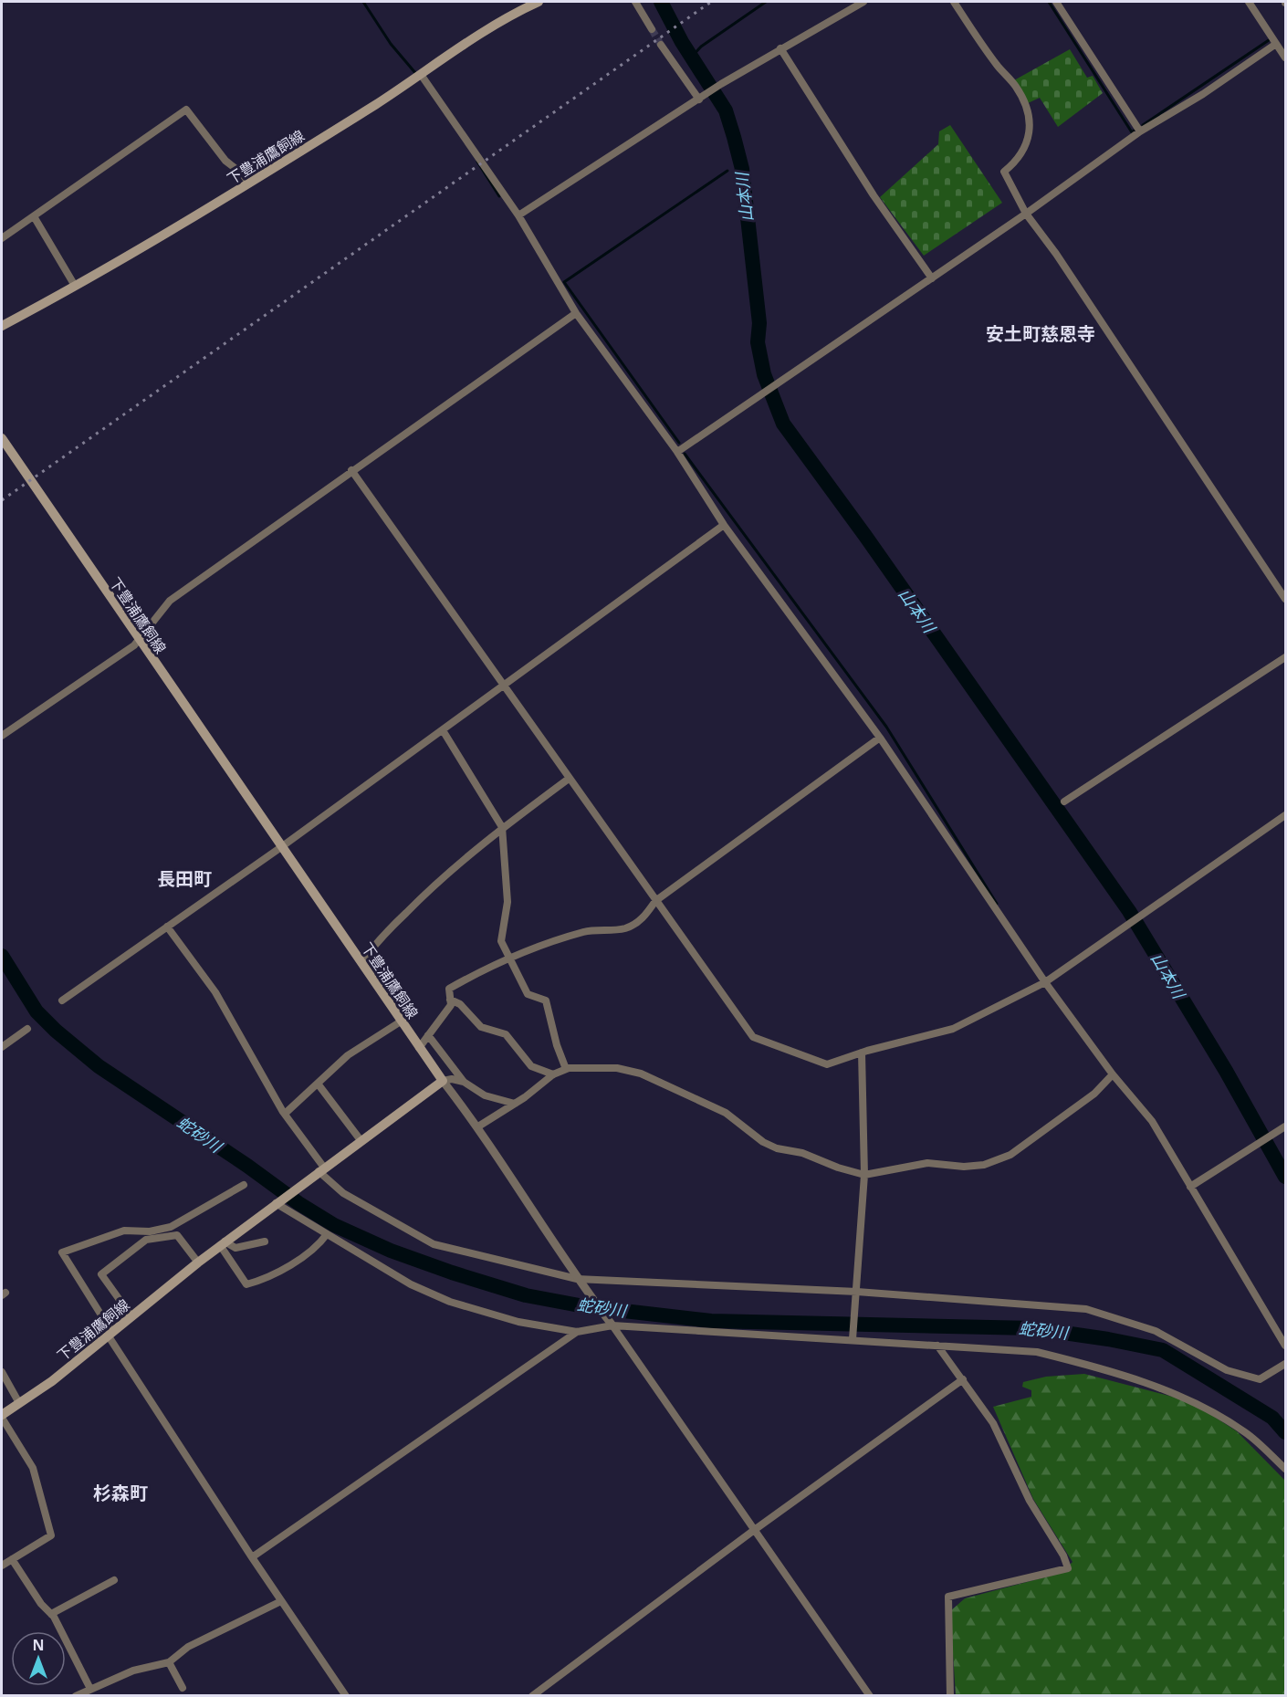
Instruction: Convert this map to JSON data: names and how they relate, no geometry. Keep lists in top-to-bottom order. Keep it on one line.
{"streets":{"main road":["下豊浦鷹飼線"]},"districts":["安土町慈恩寺","長田町","杉森町"],"water":["山本川","蛇砂川"],"north":"top"}
